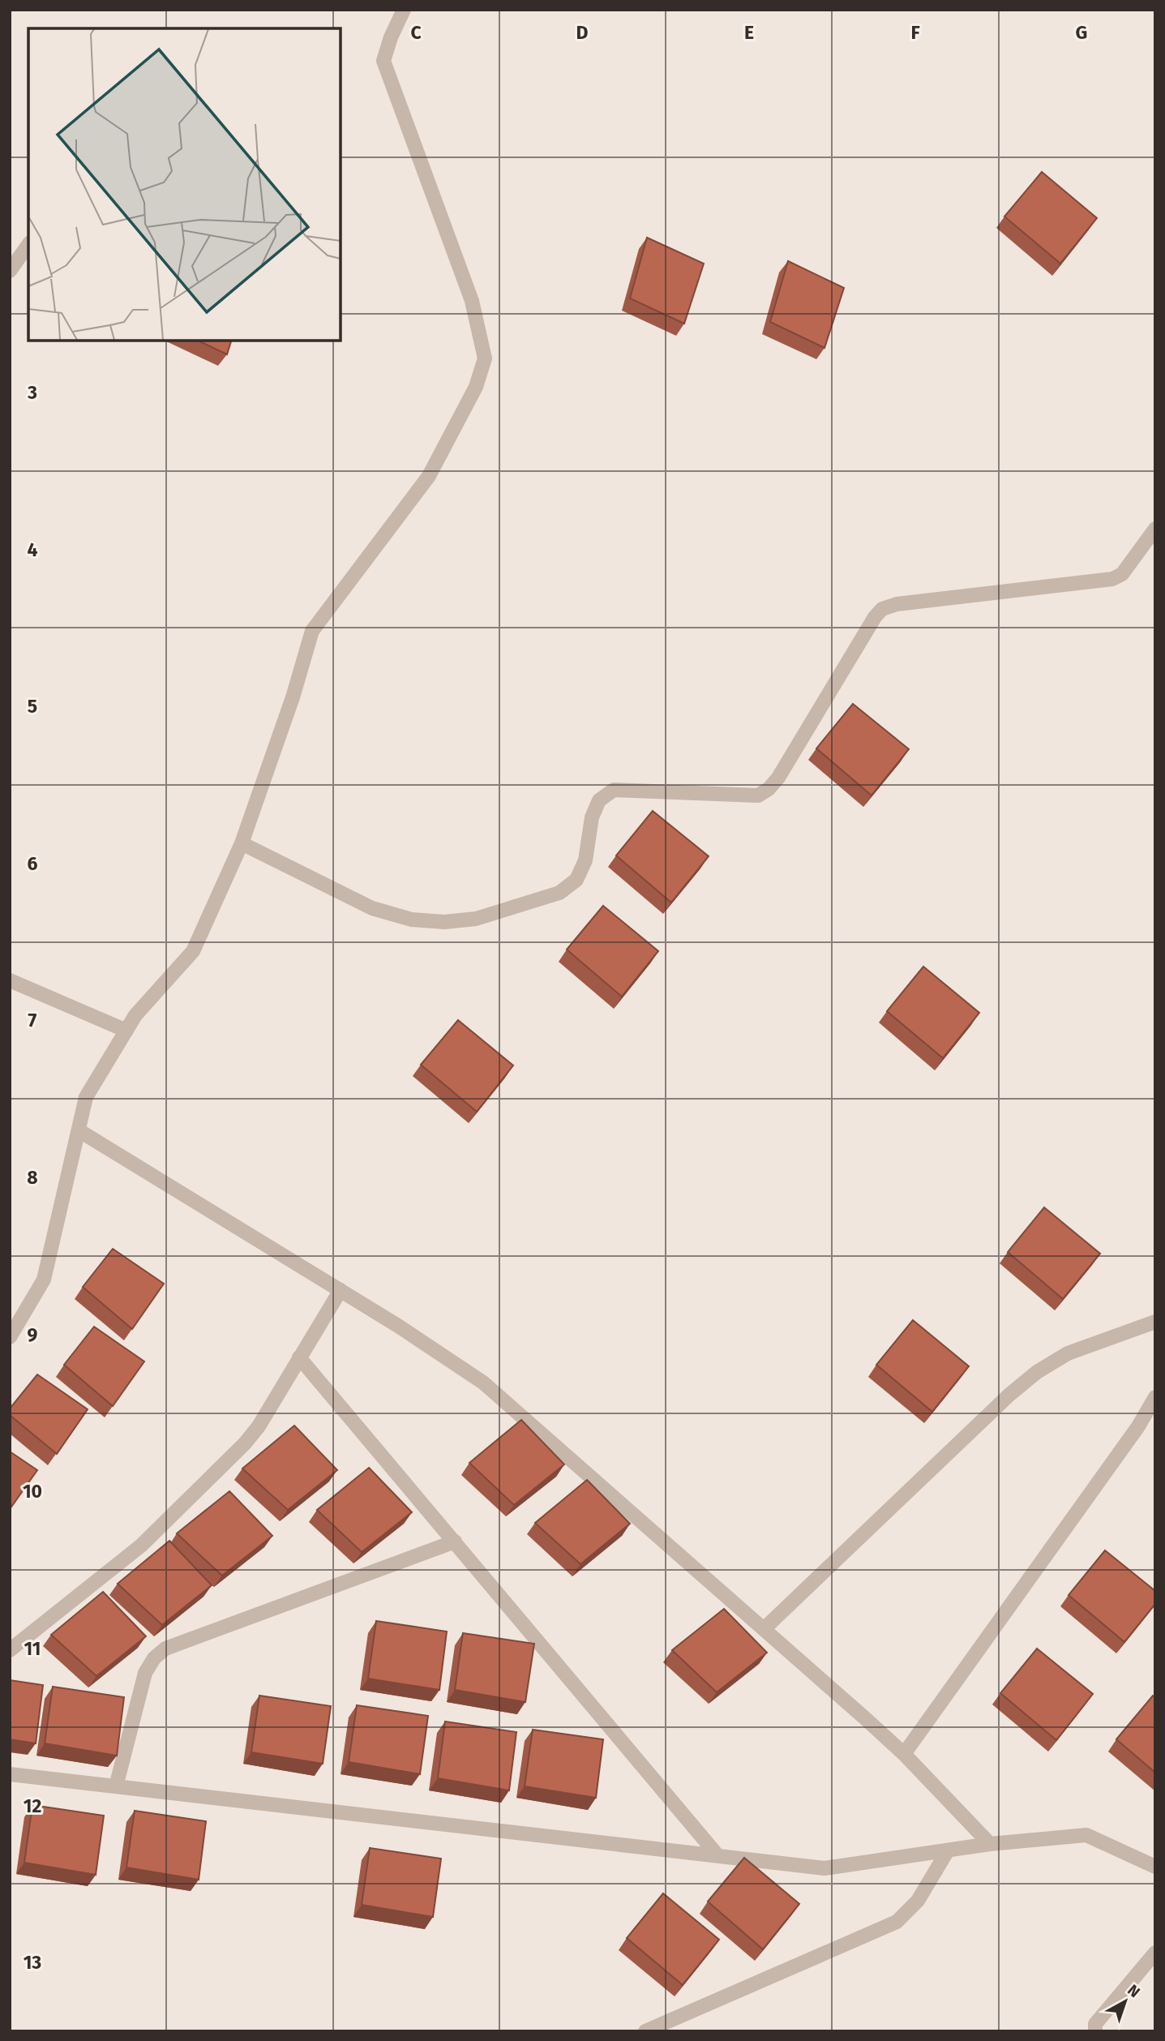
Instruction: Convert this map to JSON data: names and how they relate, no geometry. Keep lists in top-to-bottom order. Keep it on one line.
{"north":"top right","grid":{"columns":["C","D","E","F","G"],"rows":["3","4","5","6","7","8","9","10","11","12","13"]}}
